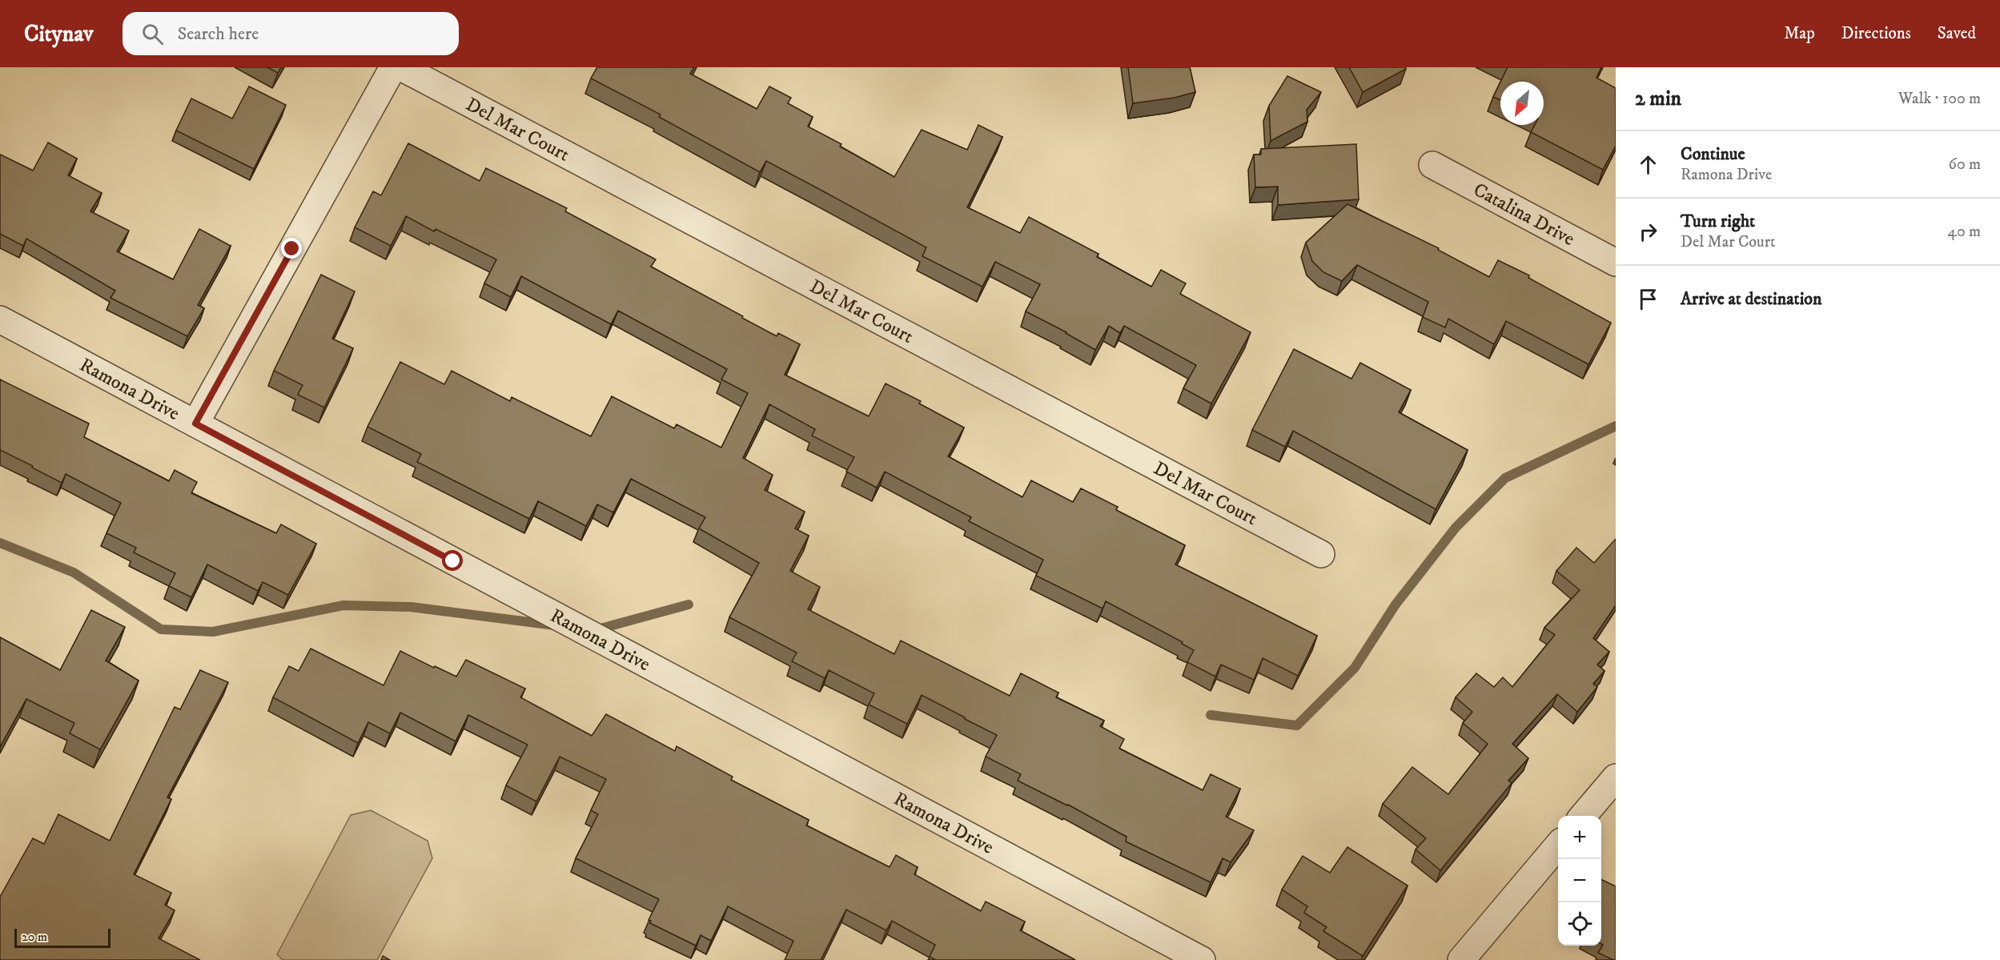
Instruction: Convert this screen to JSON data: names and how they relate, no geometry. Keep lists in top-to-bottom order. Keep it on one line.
{"streets":{"street":["Del Mar Court","Catalina Drive","Ramona Drive"]},"scale_bar":"20 m","north":"bottom left","page":{"header":"Citynav","search":"Search here","nav":["Map","Directions","Saved"],"heading":["2 min","Walk · 100 m"],"list":[["Continue","Ramona Drive","60 m"],["Turn right","Del Mar Court","40 m"],"Arrive at destination"],"map_buttons":["+","−"],"scale":"20 m"}}
